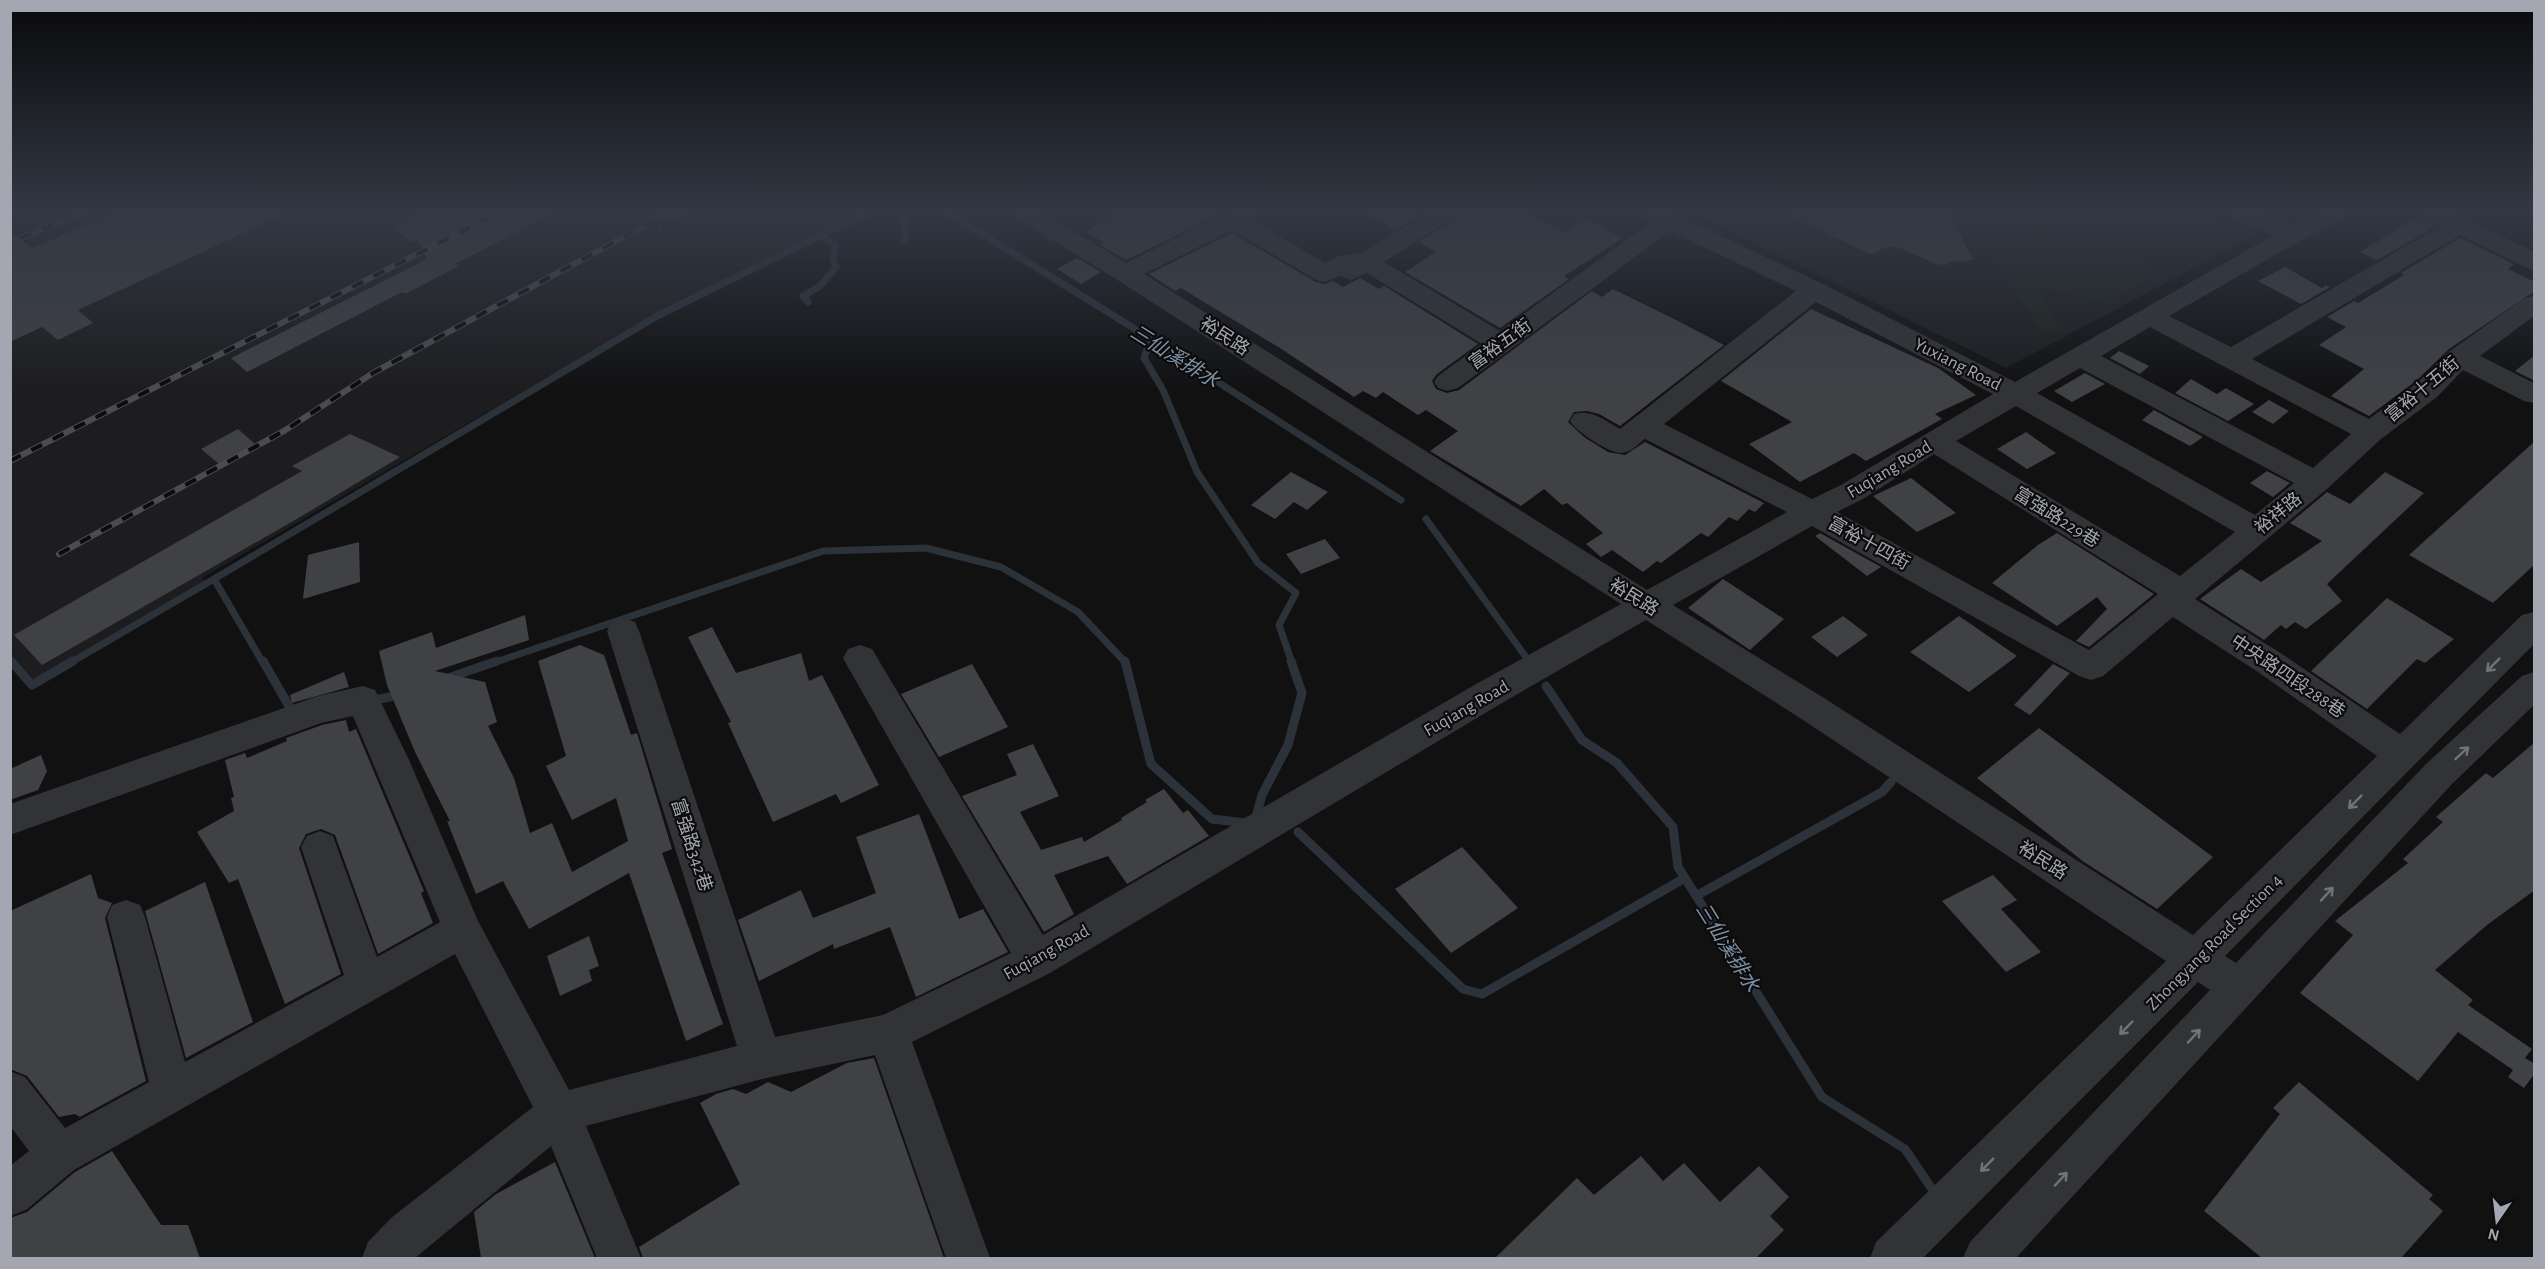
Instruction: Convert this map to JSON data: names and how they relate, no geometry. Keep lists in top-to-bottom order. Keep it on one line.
{"streets":{"street":["裕民路","富裕五街","Yuxiang Road","富裕十五街","Fuqiang Road","裕祥路","富強路229巷","富裕十四街","中央路四段288巷","富強路342巷","Zhongyang Road Section 4"]},"crossings":[["裕民路","Fuqiang Road"],["裕民路","Zhongyang Road Section 4"],["Yuxiang Road","Fuqiang Road"],["Yuxiang Road","裕祥路"],["富裕十五街","裕祥路"],["Fuqiang Road","裕祥路"],["Fuqiang Road","富強路229巷"],["Fuqiang Road","富裕十四街"],["Fuqiang Road","富強路342巷"],["裕祥路","富強路229巷"],["裕祥路","富裕十四街"],["裕祥路","中央路四段288巷"],["富強路229巷","中央路四段288巷"],["中央路四段288巷","Zhongyang Road Section 4"]],"water":["三仙溪排水"],"north":"bottom"}
